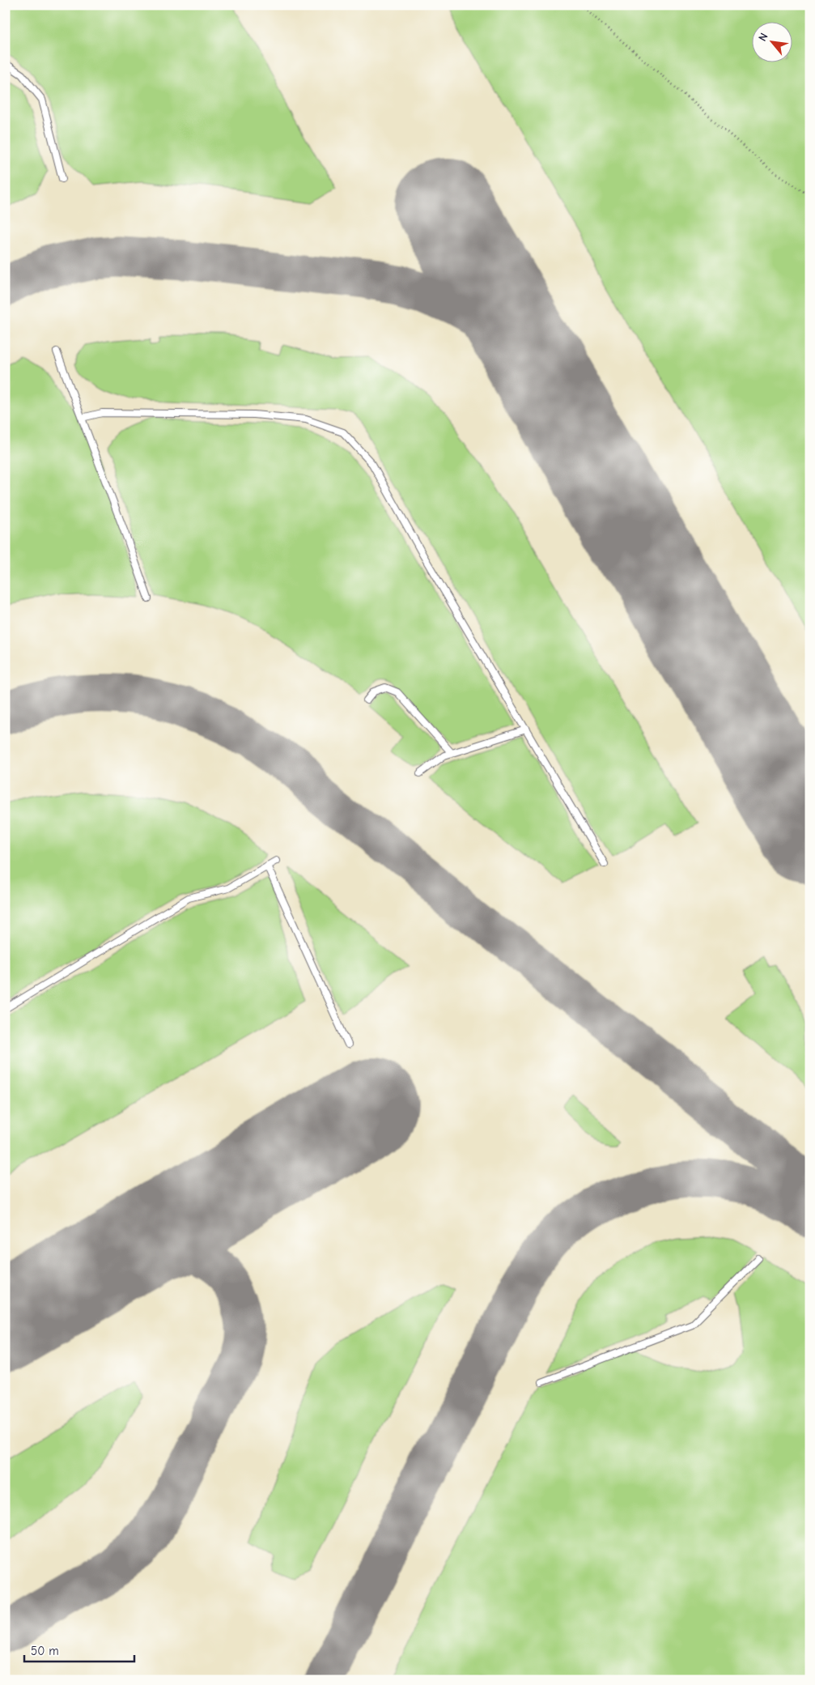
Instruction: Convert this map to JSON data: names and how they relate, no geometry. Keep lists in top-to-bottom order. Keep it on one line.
{"scale_bar":"50 m","north":"top left"}
